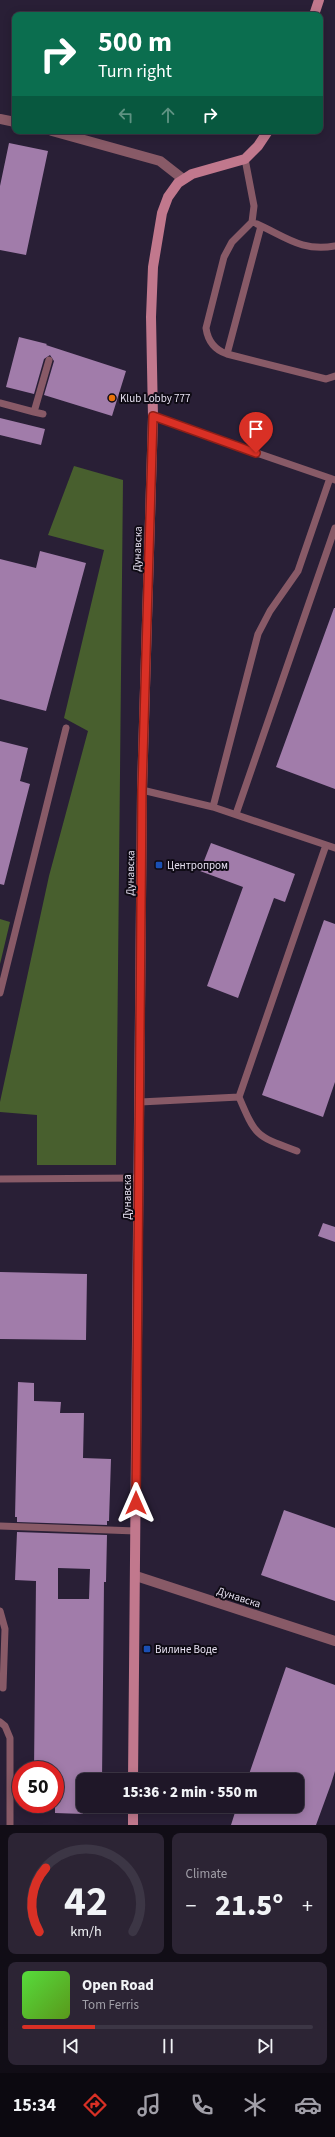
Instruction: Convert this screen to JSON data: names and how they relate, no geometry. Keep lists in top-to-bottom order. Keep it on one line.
{"streets":{"main road":["Дунавска"]},"places":{"other":["Klub Lobby 777"],"transit":["Центропром","Вилине Воде"]},"page":{"turn":["500 m","Turn right"],"limit":"50","trip":"15:36 · 2 min · 550 m","tile":"Climate","heat":["−","21.5°","+"],"song":["Open Road","Tom Ferris"],"tabs":"15:34","gauge":["42","km/h"]}}
